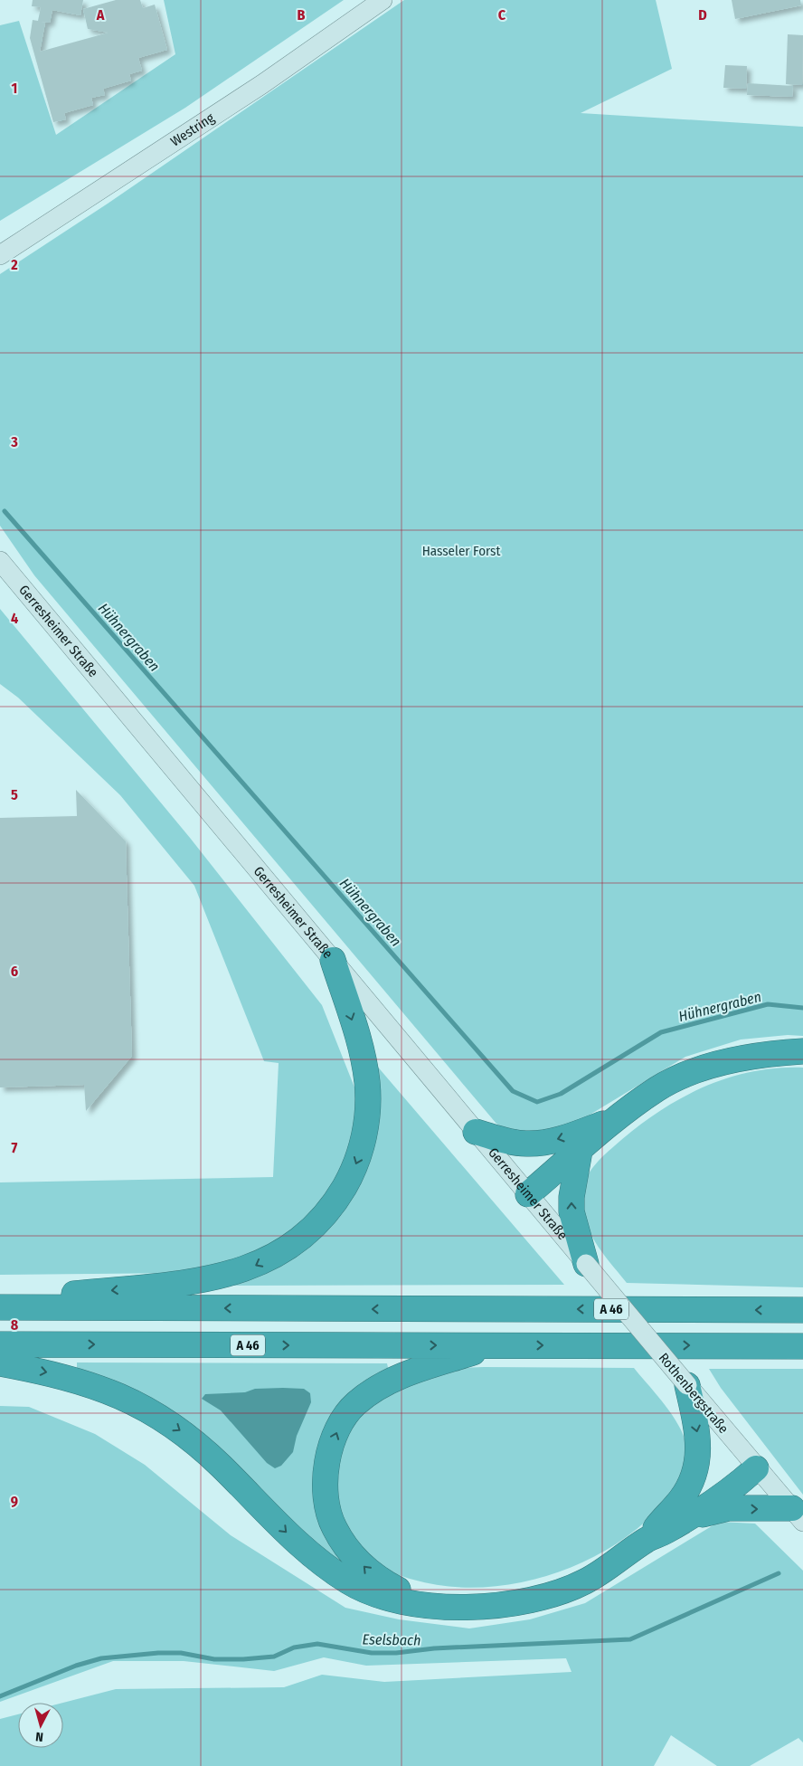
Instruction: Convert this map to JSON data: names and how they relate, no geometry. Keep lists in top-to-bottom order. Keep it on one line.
{"streets":{"highway":["A 46"],"main road":["Westring","Gerresheimer Straße","Rothenbergstraße"]},"crossings":[["Gerresheimer Straße","Rothenbergstraße"]],"water":["Hühnergraben","Eselsbach"],"parks":["Hasseler Forst"],"north":"bottom","grid":{"columns":["A","B","C","D"],"rows":["1","2","3","4","5","6","7","8","9"]}}
